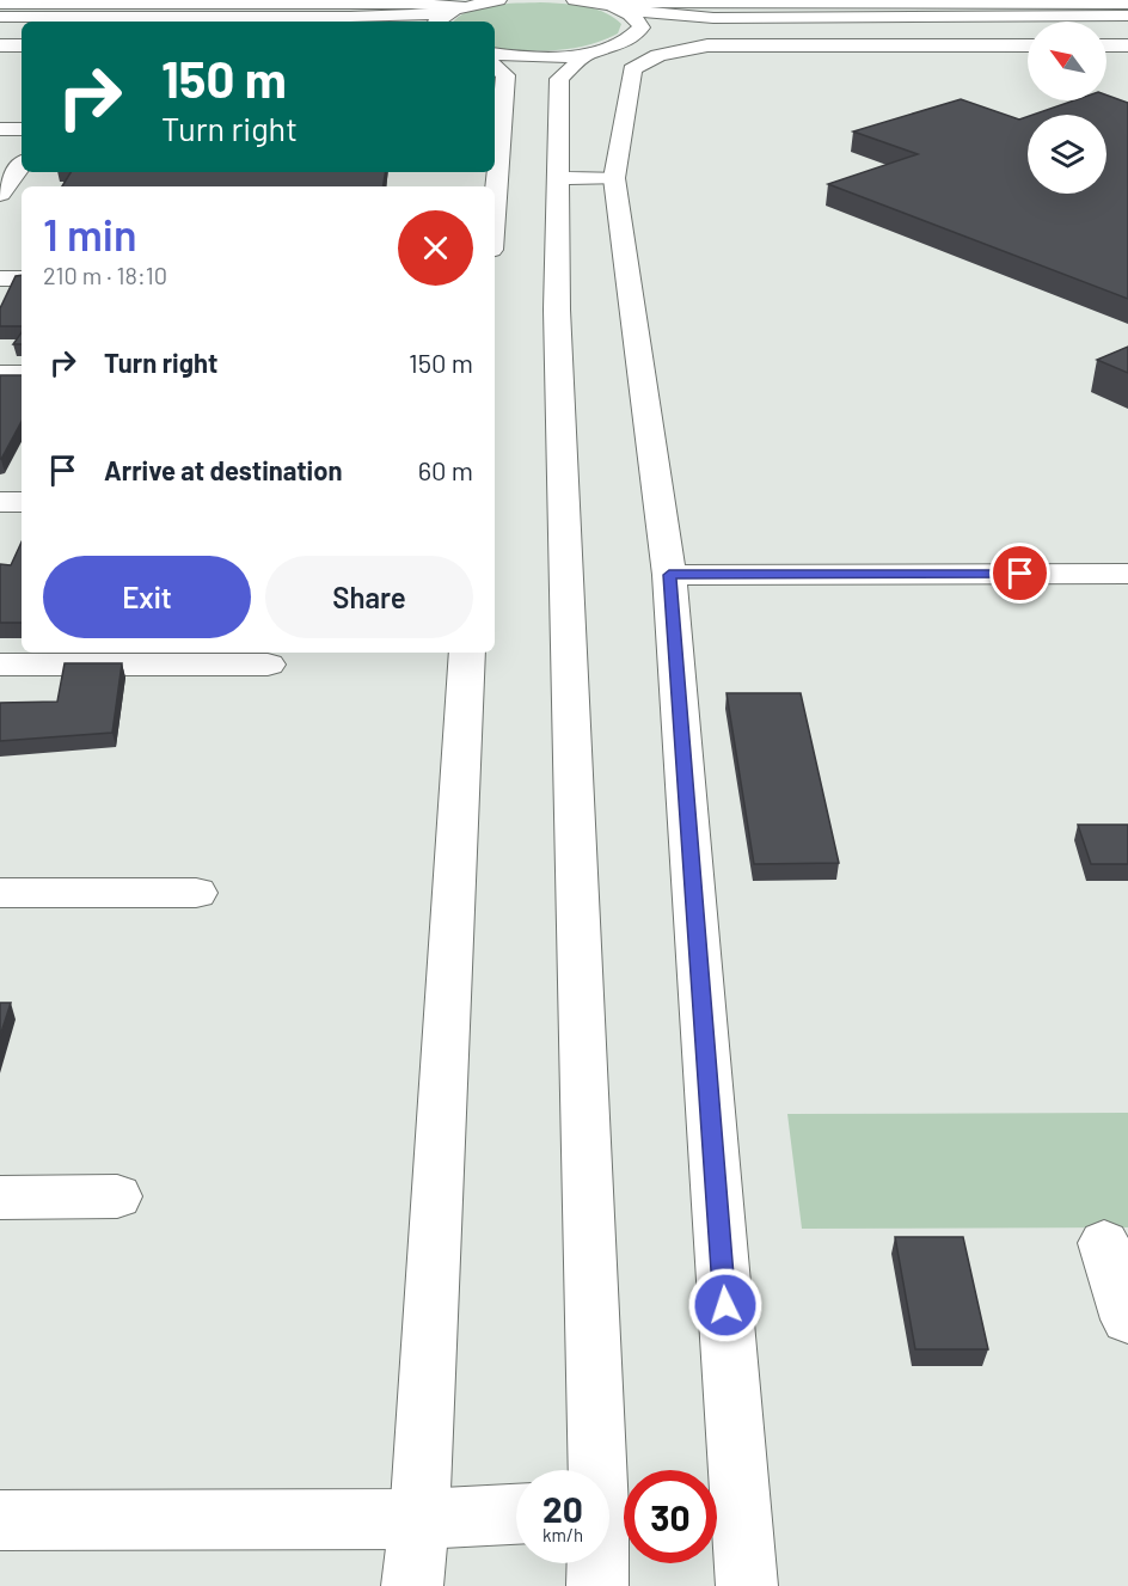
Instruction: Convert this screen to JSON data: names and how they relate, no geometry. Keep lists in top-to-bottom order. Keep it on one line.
{"north":"top left","page":{"turn":["150 m","Turn right"],"heading":["1 min","210 m · 18:10"],"list":[{"name":"Turn right","value":"150 m"},{"name":"Arrive at destination","value":"60 m"}],"buttons":["Exit","Share"],"speed":"20 km/h","limit":"30"}}
